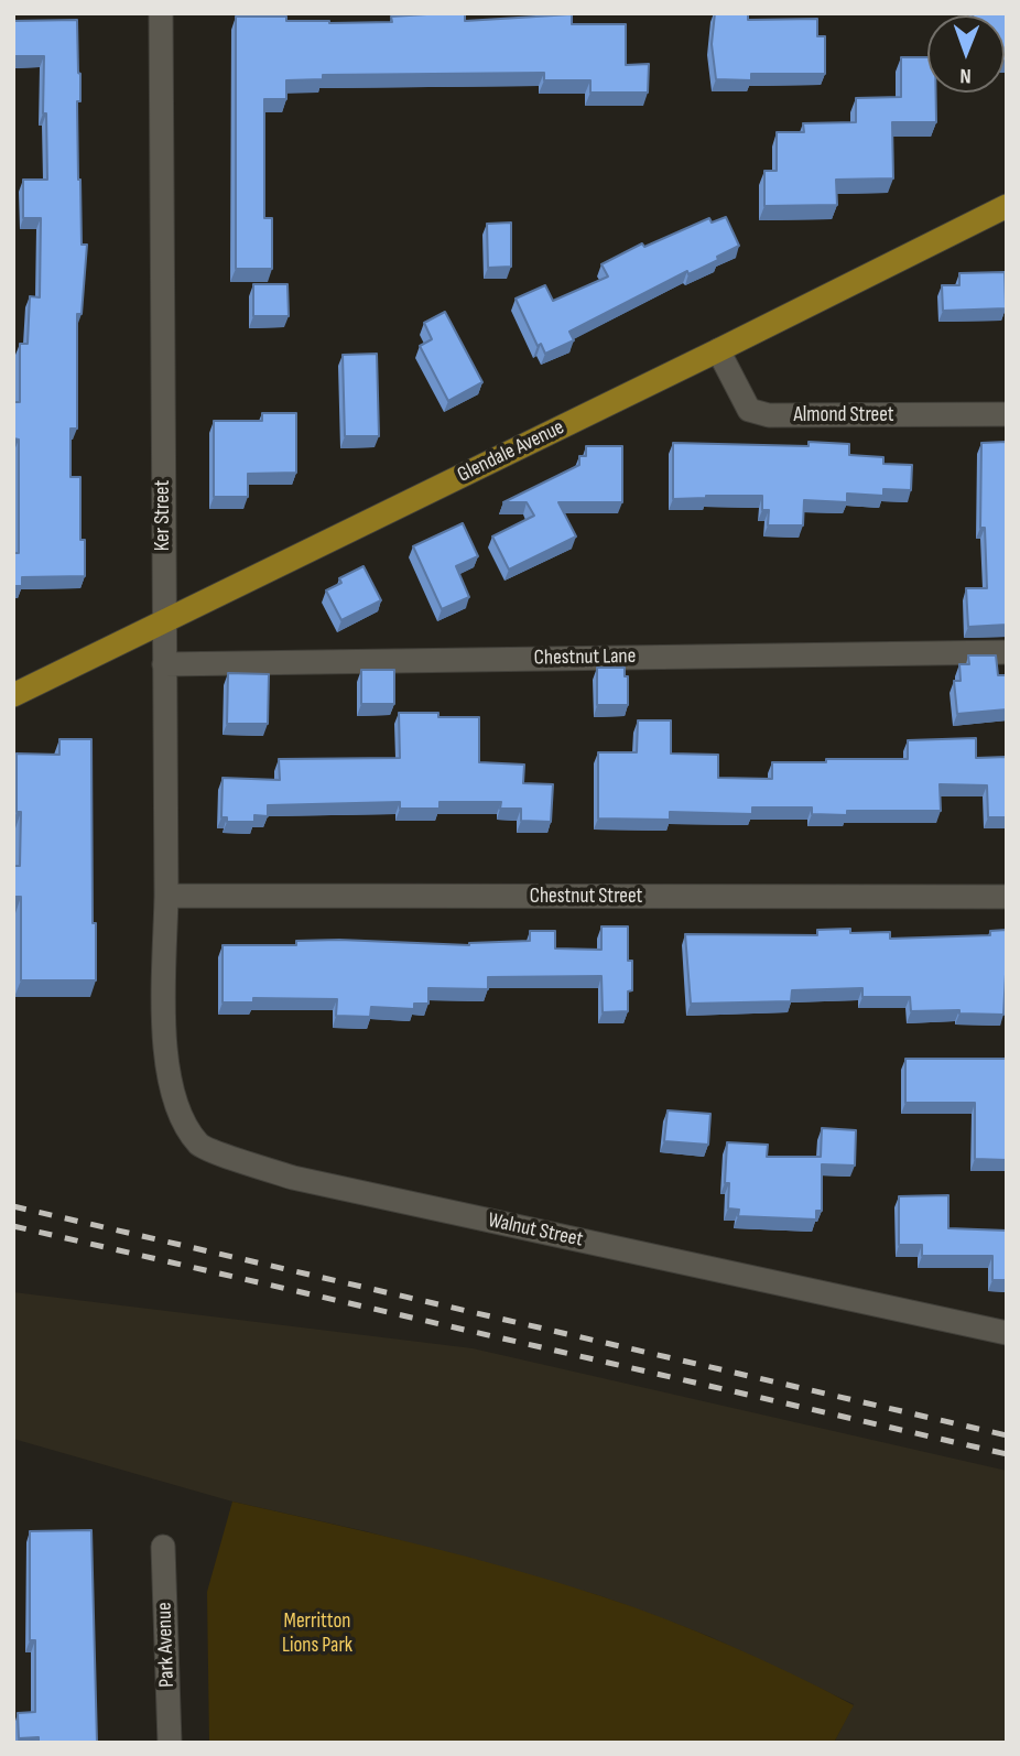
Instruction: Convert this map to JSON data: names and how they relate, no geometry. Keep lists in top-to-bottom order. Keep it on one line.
{"streets":{"main road":["Glendale Avenue"],"street":["Almond Street","Ker Street","Chestnut Lane","Chestnut Street","Walnut Street","Park Avenue"]},"crossings":[["Almond Street","Glendale Avenue"],["Glendale Avenue","Ker Street"],["Ker Street","Chestnut Lane"],["Ker Street","Chestnut Street"],["Ker Street","Walnut Street"]],"parks":["Merritton Lions Park"],"north":"bottom"}
